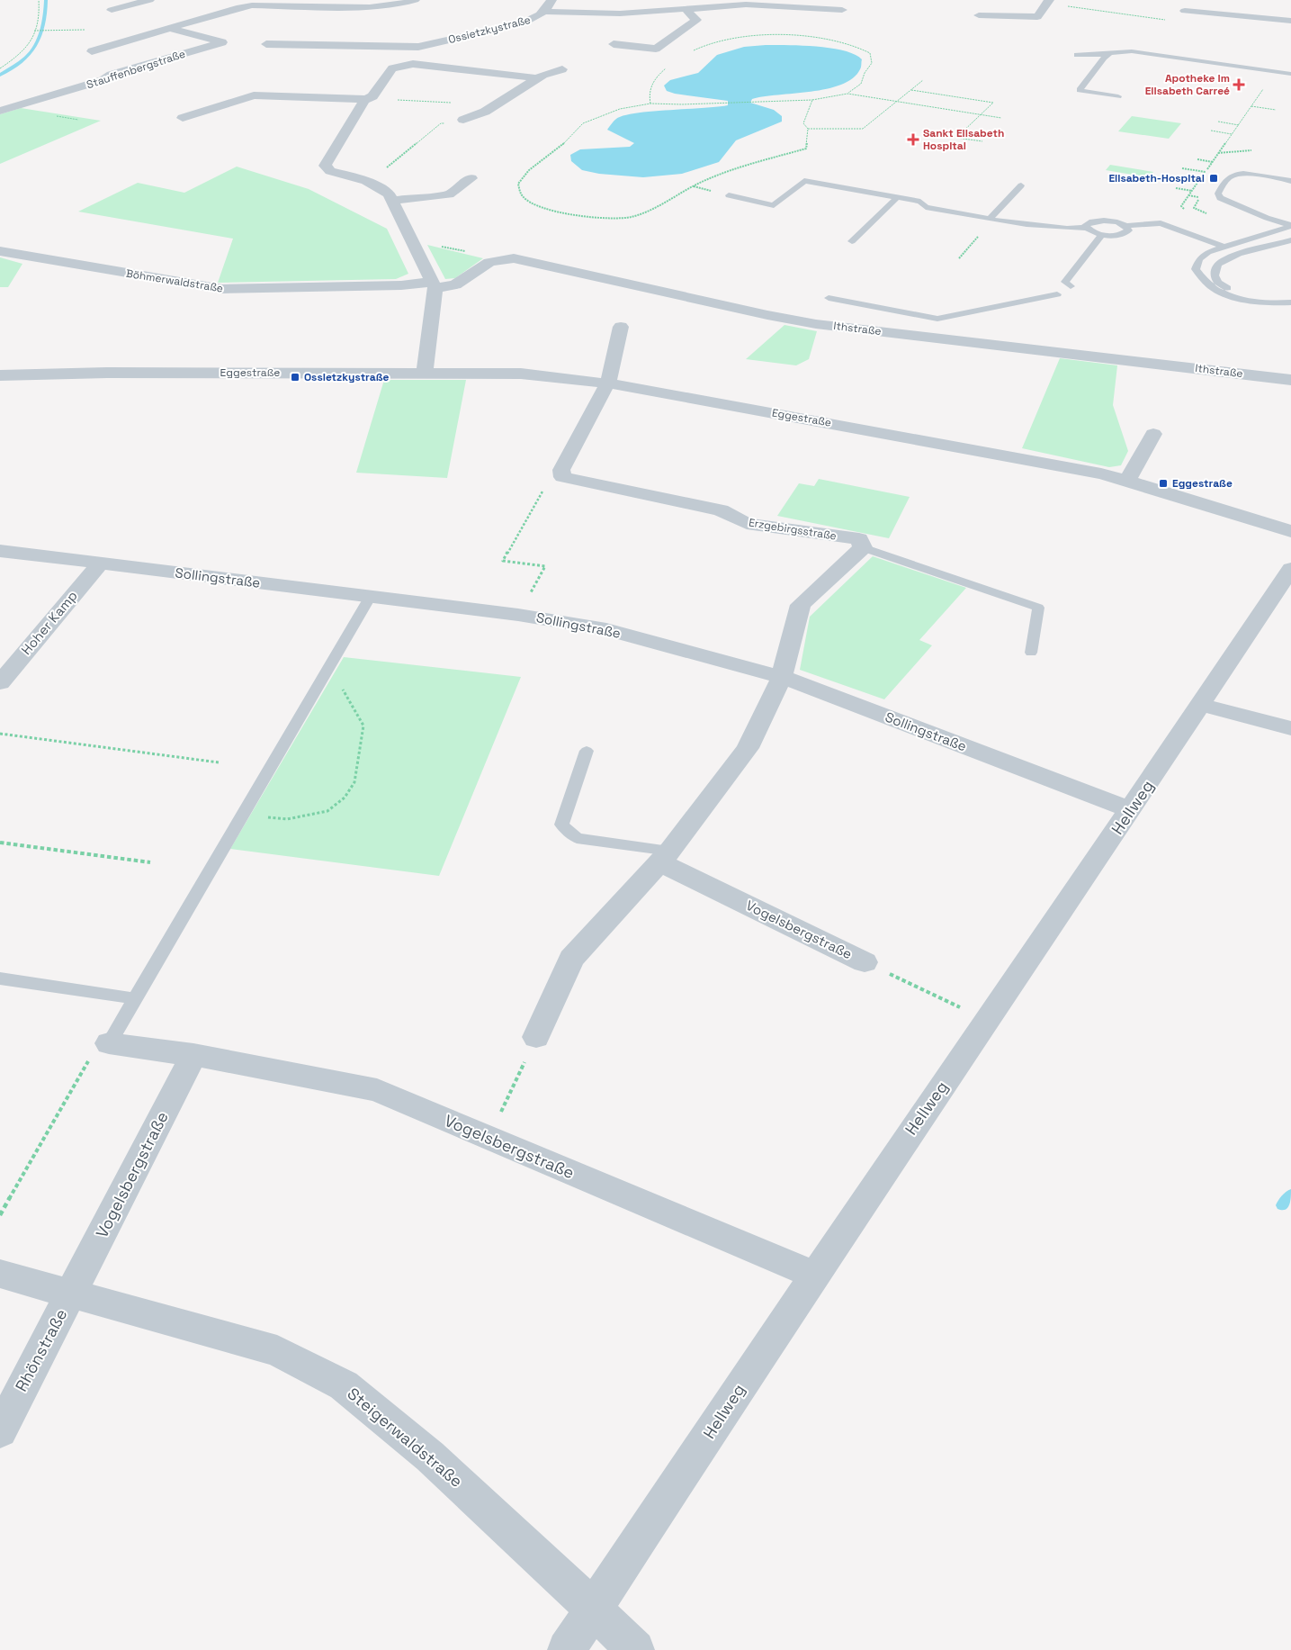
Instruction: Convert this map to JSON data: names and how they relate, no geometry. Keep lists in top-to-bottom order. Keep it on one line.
{"streets":{"street":["Ossietzkystraße","Stauffenbergstraße","Böhmerwaldstraße","Ithstraße","Eggestraße","Erzgebirgsstraße","Sollingstraße","Hoher Kamp","Hellweg","Vogelsbergstraße","Rhönstraße","Steigerwaldstraße"]},"crossings":[["Böhmerwaldstraße","Ithstraße"],["Sollingstraße","Hoher Kamp"],["Sollingstraße","Hellweg"],["Hellweg","Vogelsbergstraße"],["Hellweg","Steigerwaldstraße"],["Vogelsbergstraße","Rhönstraße"],["Vogelsbergstraße","Steigerwaldstraße"],["Rhönstraße","Steigerwaldstraße"]],"places":{"health":["Apotheke im Elisabeth Carreé","Sankt Elisabeth Hospital"],"transit":["Elisabeth-Hospital","Ossietzkystraße","Eggestraße"]}}
